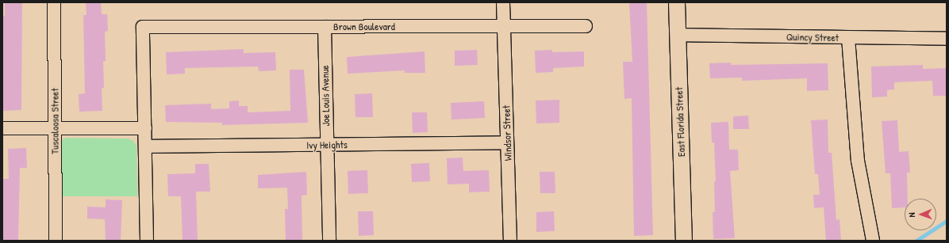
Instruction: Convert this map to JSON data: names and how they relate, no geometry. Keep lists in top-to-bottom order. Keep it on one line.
{"streets":{"main road":["East Florida Street"],"street":["Brown Boulevard","Quincy Street","Joe Louis Avenue","Tuscaloosa Street","Windsor Street","Ivy Heights"]},"crossings":[["Brown Boulevard","Joe Louis Avenue"],["Brown Boulevard","Windsor Street"],["Quincy Street","East Florida Street"],["Joe Louis Avenue","Ivy Heights"],["Windsor Street","Ivy Heights"]],"north":"left"}
